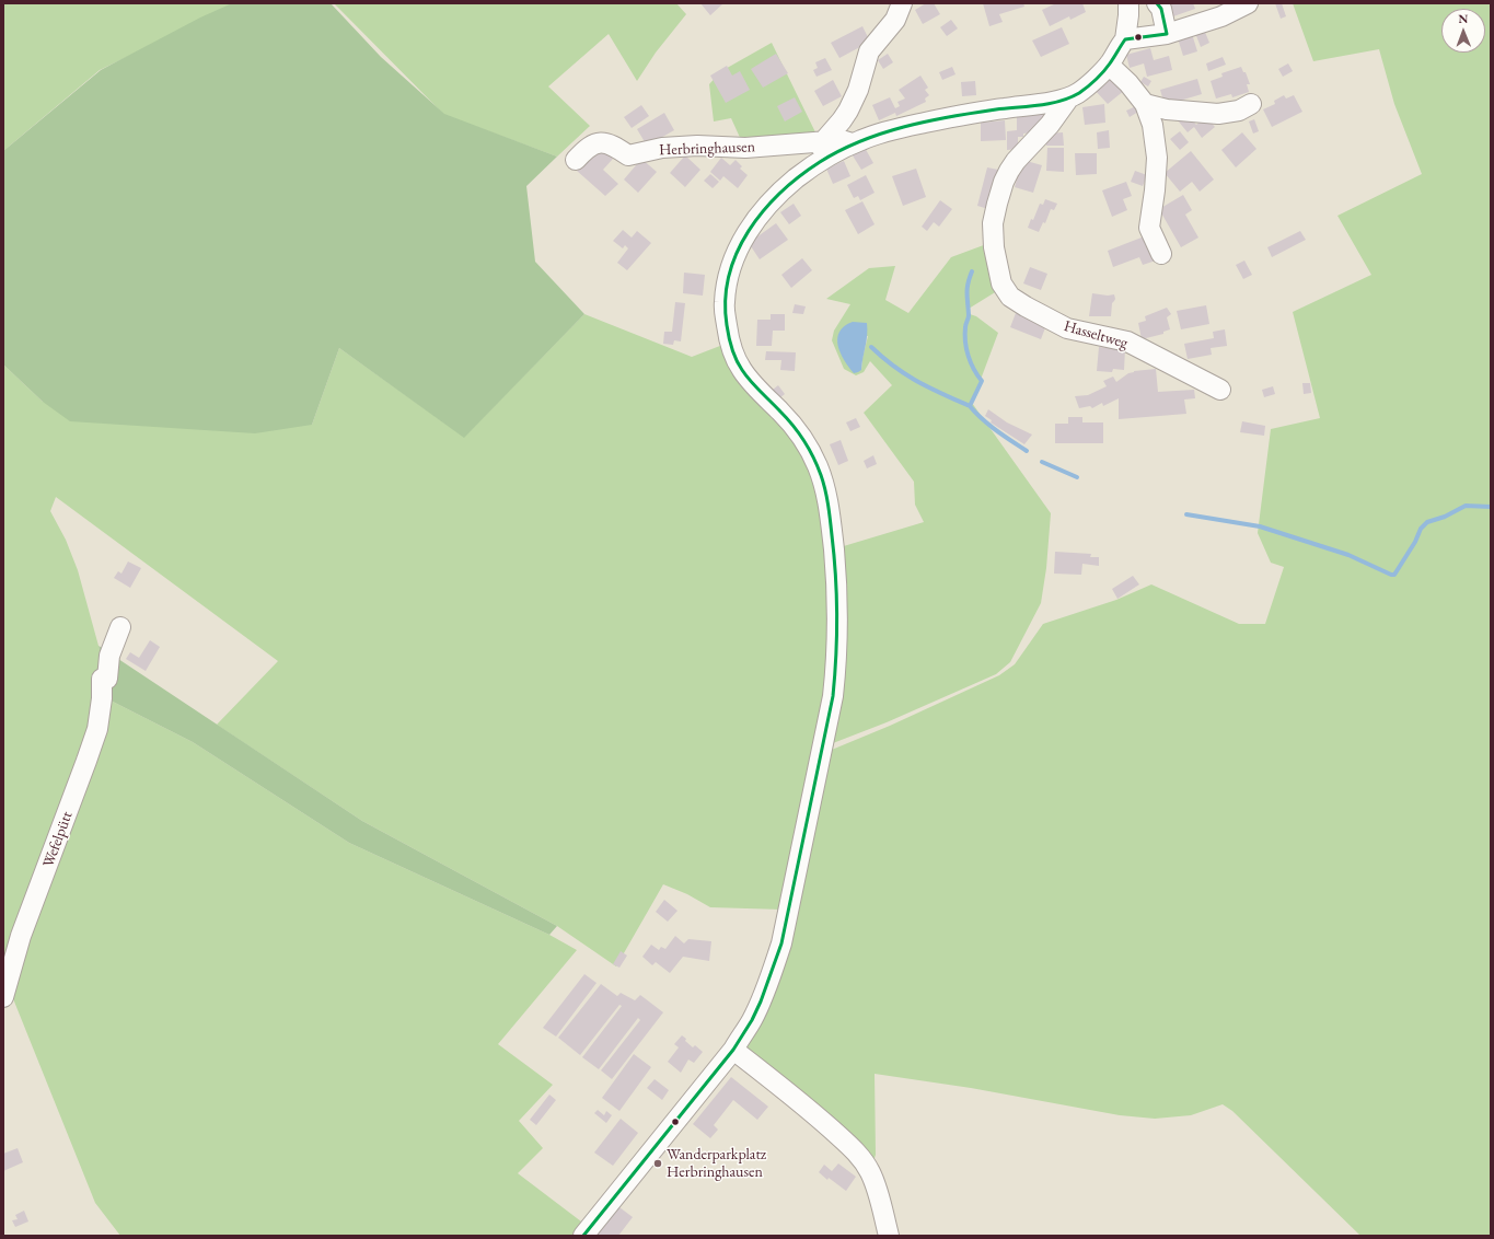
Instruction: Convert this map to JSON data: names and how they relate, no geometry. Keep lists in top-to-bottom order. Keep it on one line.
{"streets":{"street":["Herbringhausen","Hasseltweg","Wefelpütt"]},"crossings":[["Herbringhausen","Hasseltweg"]],"places":["Wanderparkplatz Herbringhausen"],"north":"top"}
